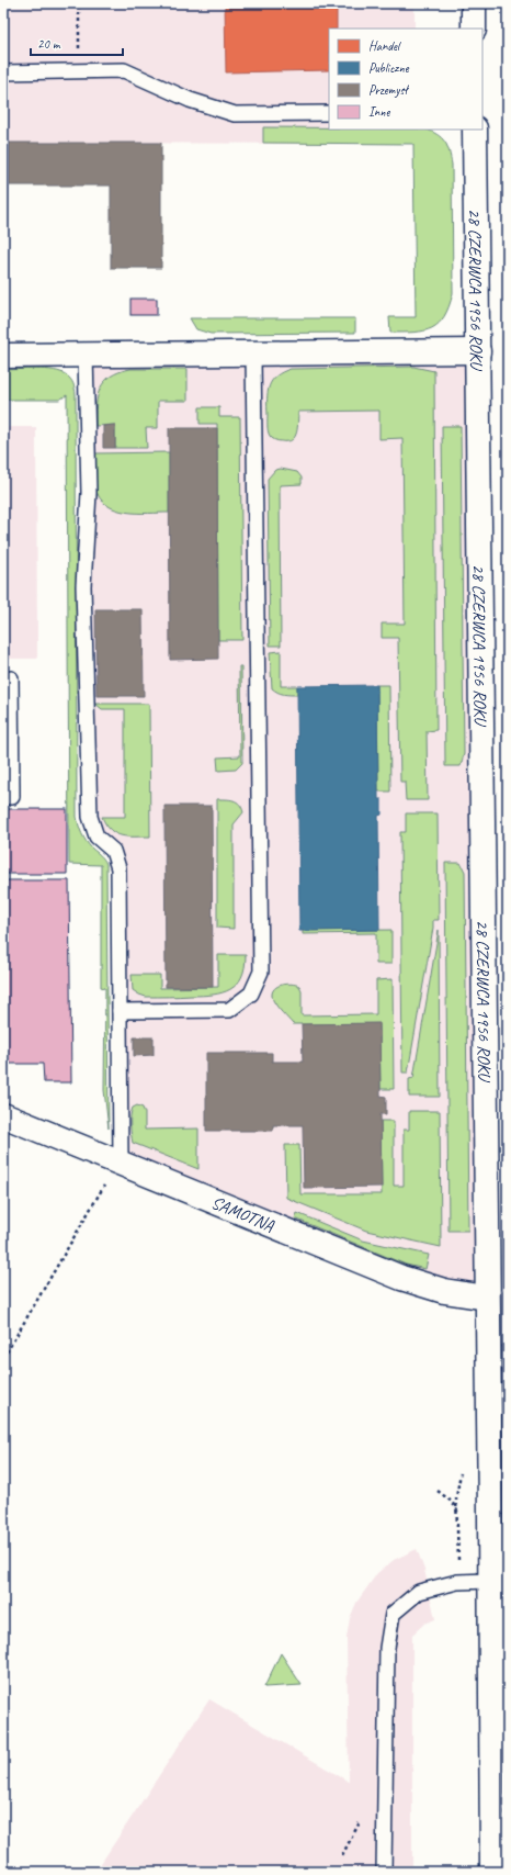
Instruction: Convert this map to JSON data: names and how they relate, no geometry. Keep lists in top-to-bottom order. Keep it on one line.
{"streets":{"street":["28 CZERWCA 1956 ROKU","SAMOTNA"]},"crossings":[["28 CZERWCA 1956 ROKU","SAMOTNA"]],"legend":["Handel","Publiczne","Przemysł","Inne"],"scale_bar":"20 m"}
